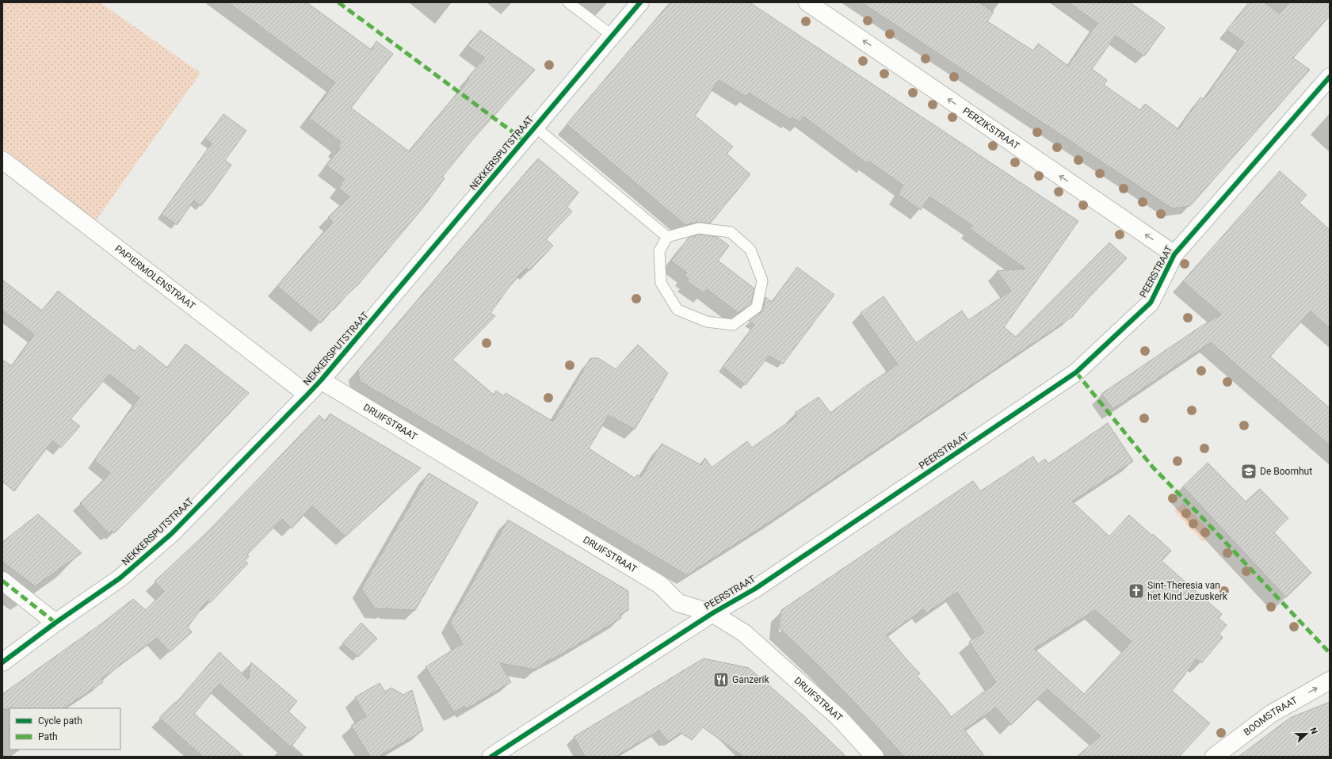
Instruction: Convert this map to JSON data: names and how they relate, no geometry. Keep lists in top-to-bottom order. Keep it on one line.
{"streets":{"street":["PERZIKSTRAAT","NEKKERSPUTSTRAAT","PEERSTRAAT","PAPIERMOLENSTRAAT","DRUIFSTRAAT","BOOMSTRAAT"]},"crossings":[["PERZIKSTRAAT","PEERSTRAAT"],["NEKKERSPUTSTRAAT","PAPIERMOLENSTRAAT"],["NEKKERSPUTSTRAAT","DRUIFSTRAAT"],["PEERSTRAAT","DRUIFSTRAAT"]],"one_way":["PERZIKSTRAAT","BOOMSTRAAT"],"places":{"school or university":["De Boomhut"],"church":["Sint-Theresia van het Kind Jezuskerk"],"restaurant":["Ganzerik"]},"legend":["Cycle path","Path"],"north":"right"}
